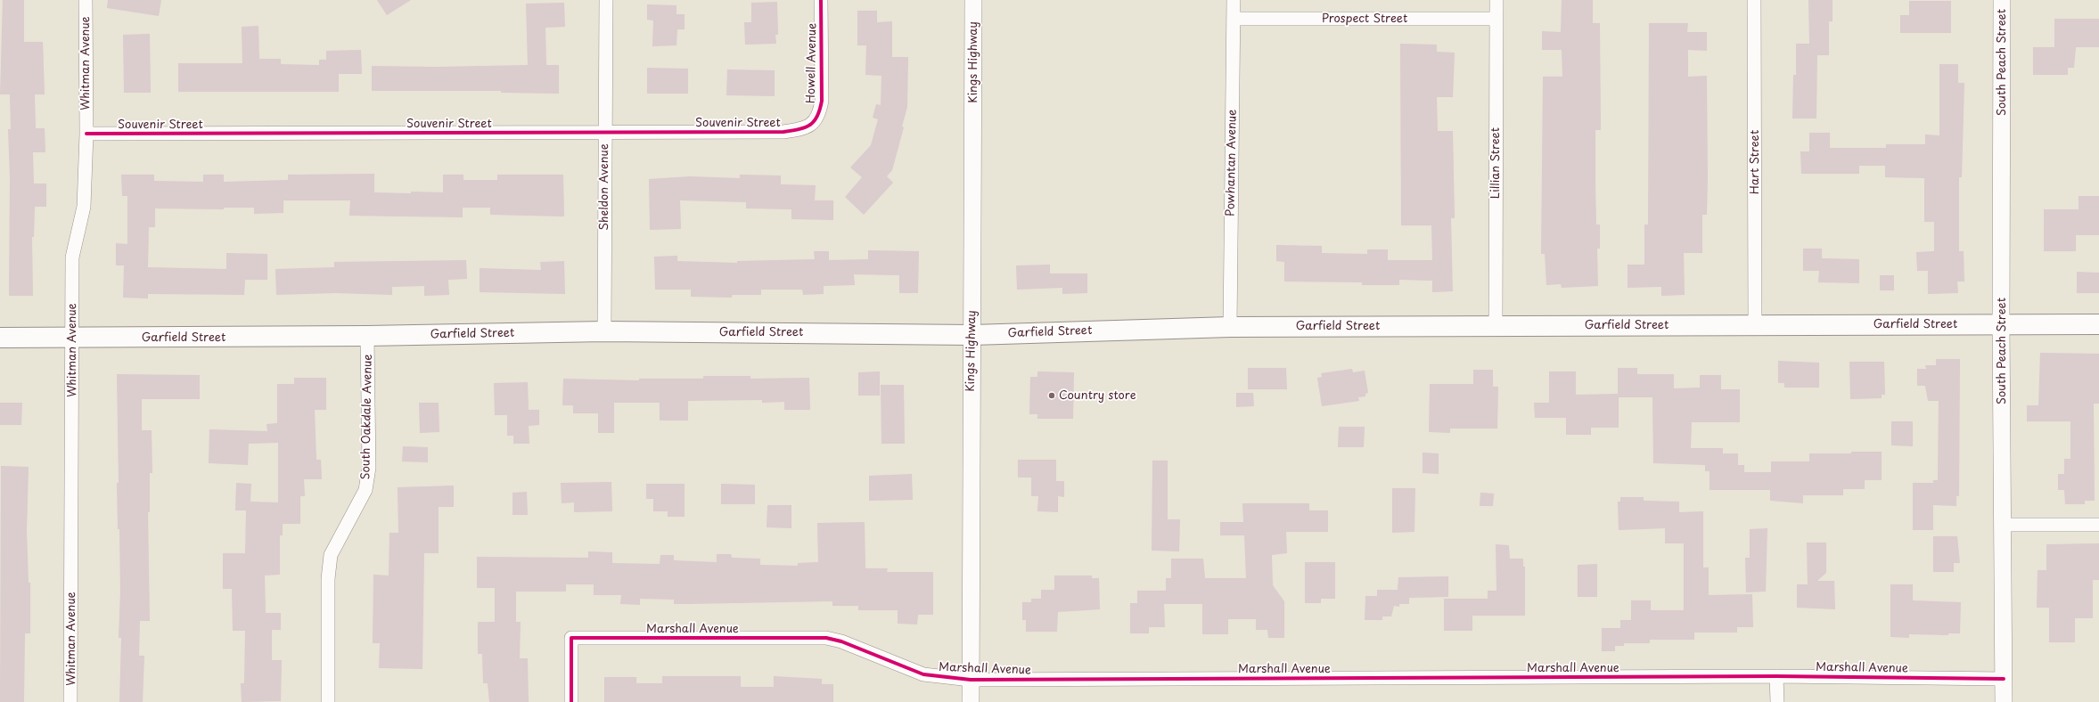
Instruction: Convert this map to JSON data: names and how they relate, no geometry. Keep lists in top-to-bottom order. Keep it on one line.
{"streets":{"main road":["Garfield Street"],"street":["Prospect Street","Kings Highway","South Peach Street","Whitman Avenue","Howell Avenue","Souvenir Street","Hart Street","Powhantan Avenue","Lillian Street","Sheldon Avenue","South Oakdale Avenue","Marshall Avenue"]},"crossings":[["Prospect Street","Powhantan Avenue"],["Prospect Street","Lillian Street"],["Kings Highway","Garfield Street"],["Kings Highway","Marshall Avenue"],["South Peach Street","Garfield Street"],["South Peach Street","Marshall Avenue"],["Whitman Avenue","Souvenir Street"],["Whitman Avenue","Garfield Street"],["Howell Avenue","Souvenir Street"],["Souvenir Street","Sheldon Avenue"],["Hart Street","Garfield Street"],["Powhantan Avenue","Garfield Street"],["Lillian Street","Garfield Street"],["Sheldon Avenue","Garfield Street"],["Garfield Street","South Oakdale Avenue"]],"places":["Country store"]}
